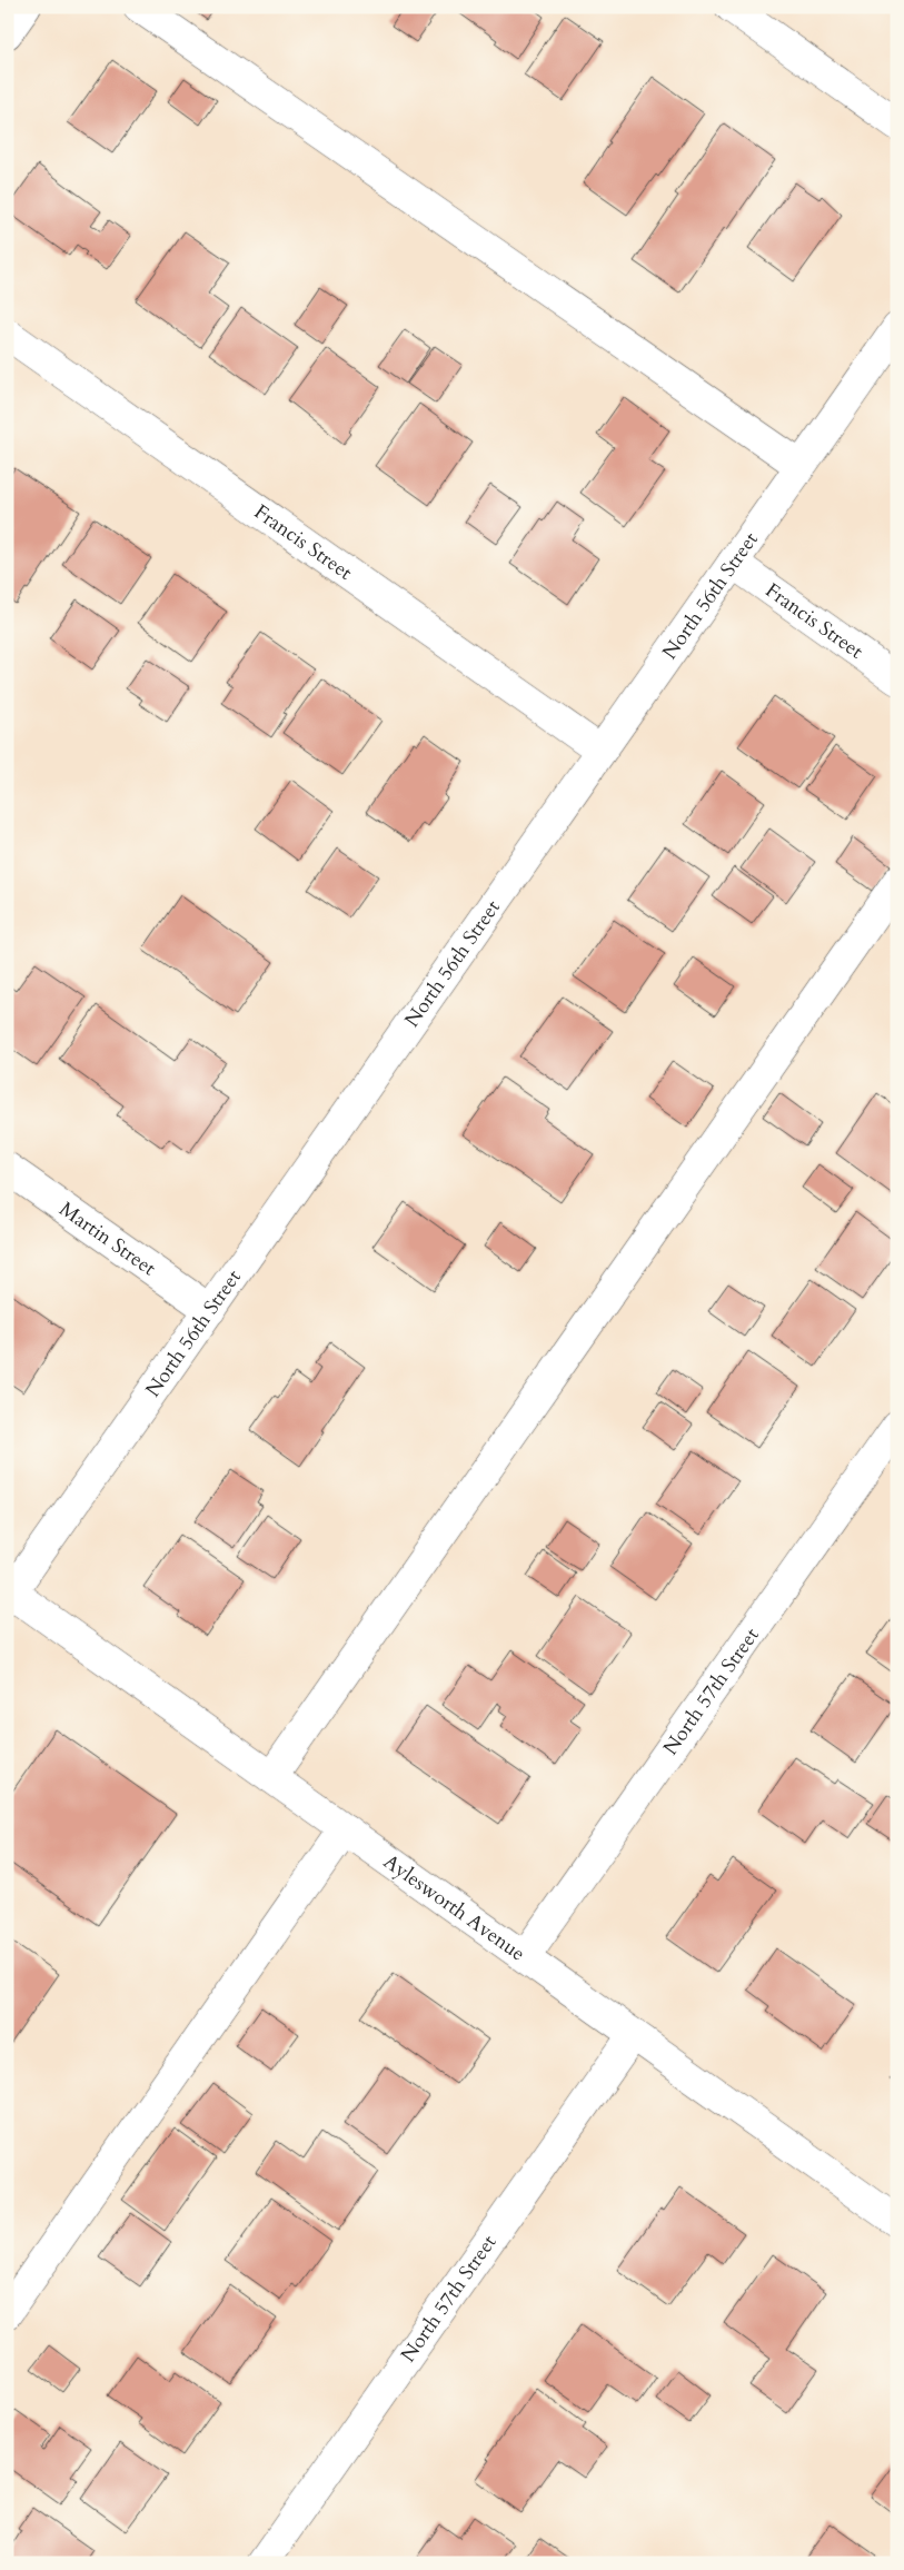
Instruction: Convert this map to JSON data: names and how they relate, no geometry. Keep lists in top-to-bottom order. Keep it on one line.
{"streets":{"street":["Francis Street","North 56th Street","Martin Street","North 57th Street","Aylesworth Avenue"]},"crossings":[["Francis Street","North 56th Street"],["North 56th Street","Martin Street"],["North 56th Street","Aylesworth Avenue"],["North 57th Street","Aylesworth Avenue"]]}
